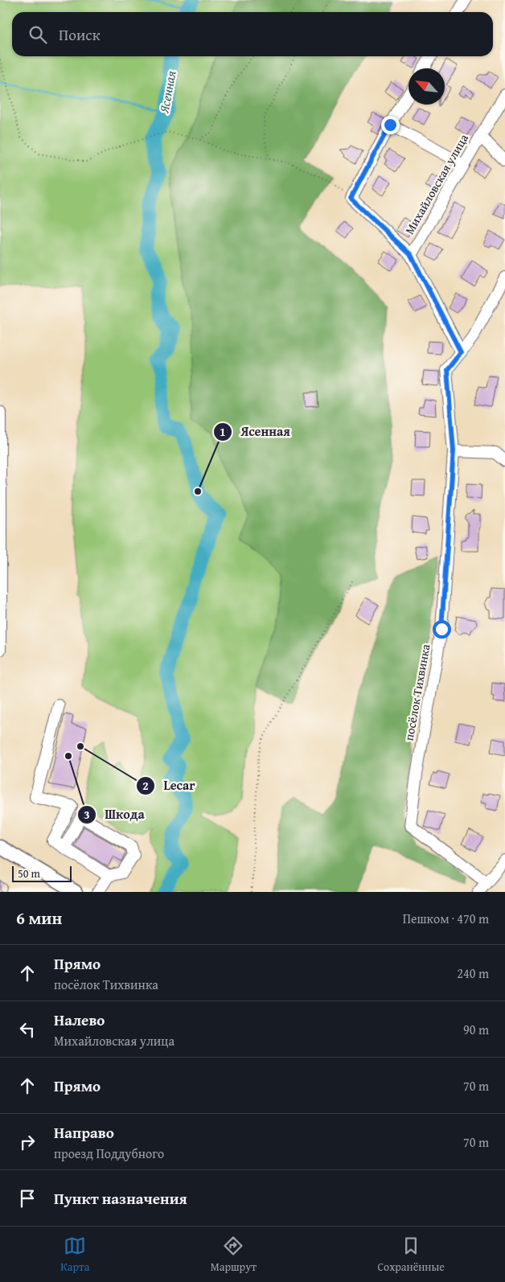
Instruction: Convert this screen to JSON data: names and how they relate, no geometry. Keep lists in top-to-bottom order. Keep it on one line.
{"streets":{"street":["Михайловская улица","посёлок Тихвинка"]},"water":["Ясенная"],"places":["Ясенная","Lecar","Шкода"],"scale_bar":"50 m","north":"top left","page":{"search":"Поиск","scale":"50 m","heading":["6 мин","Пешком · 470 m"],"list":[["Прямо","посёлок Тихвинка","240 m"],["Налево","Михайловская улица","90 m"],["Прямо","70 m"],["Направо","проезд Поддубного","70 m"],"Пункт назначения"],"nav":["Карта","Маршрут","Сохранённые"]}}
